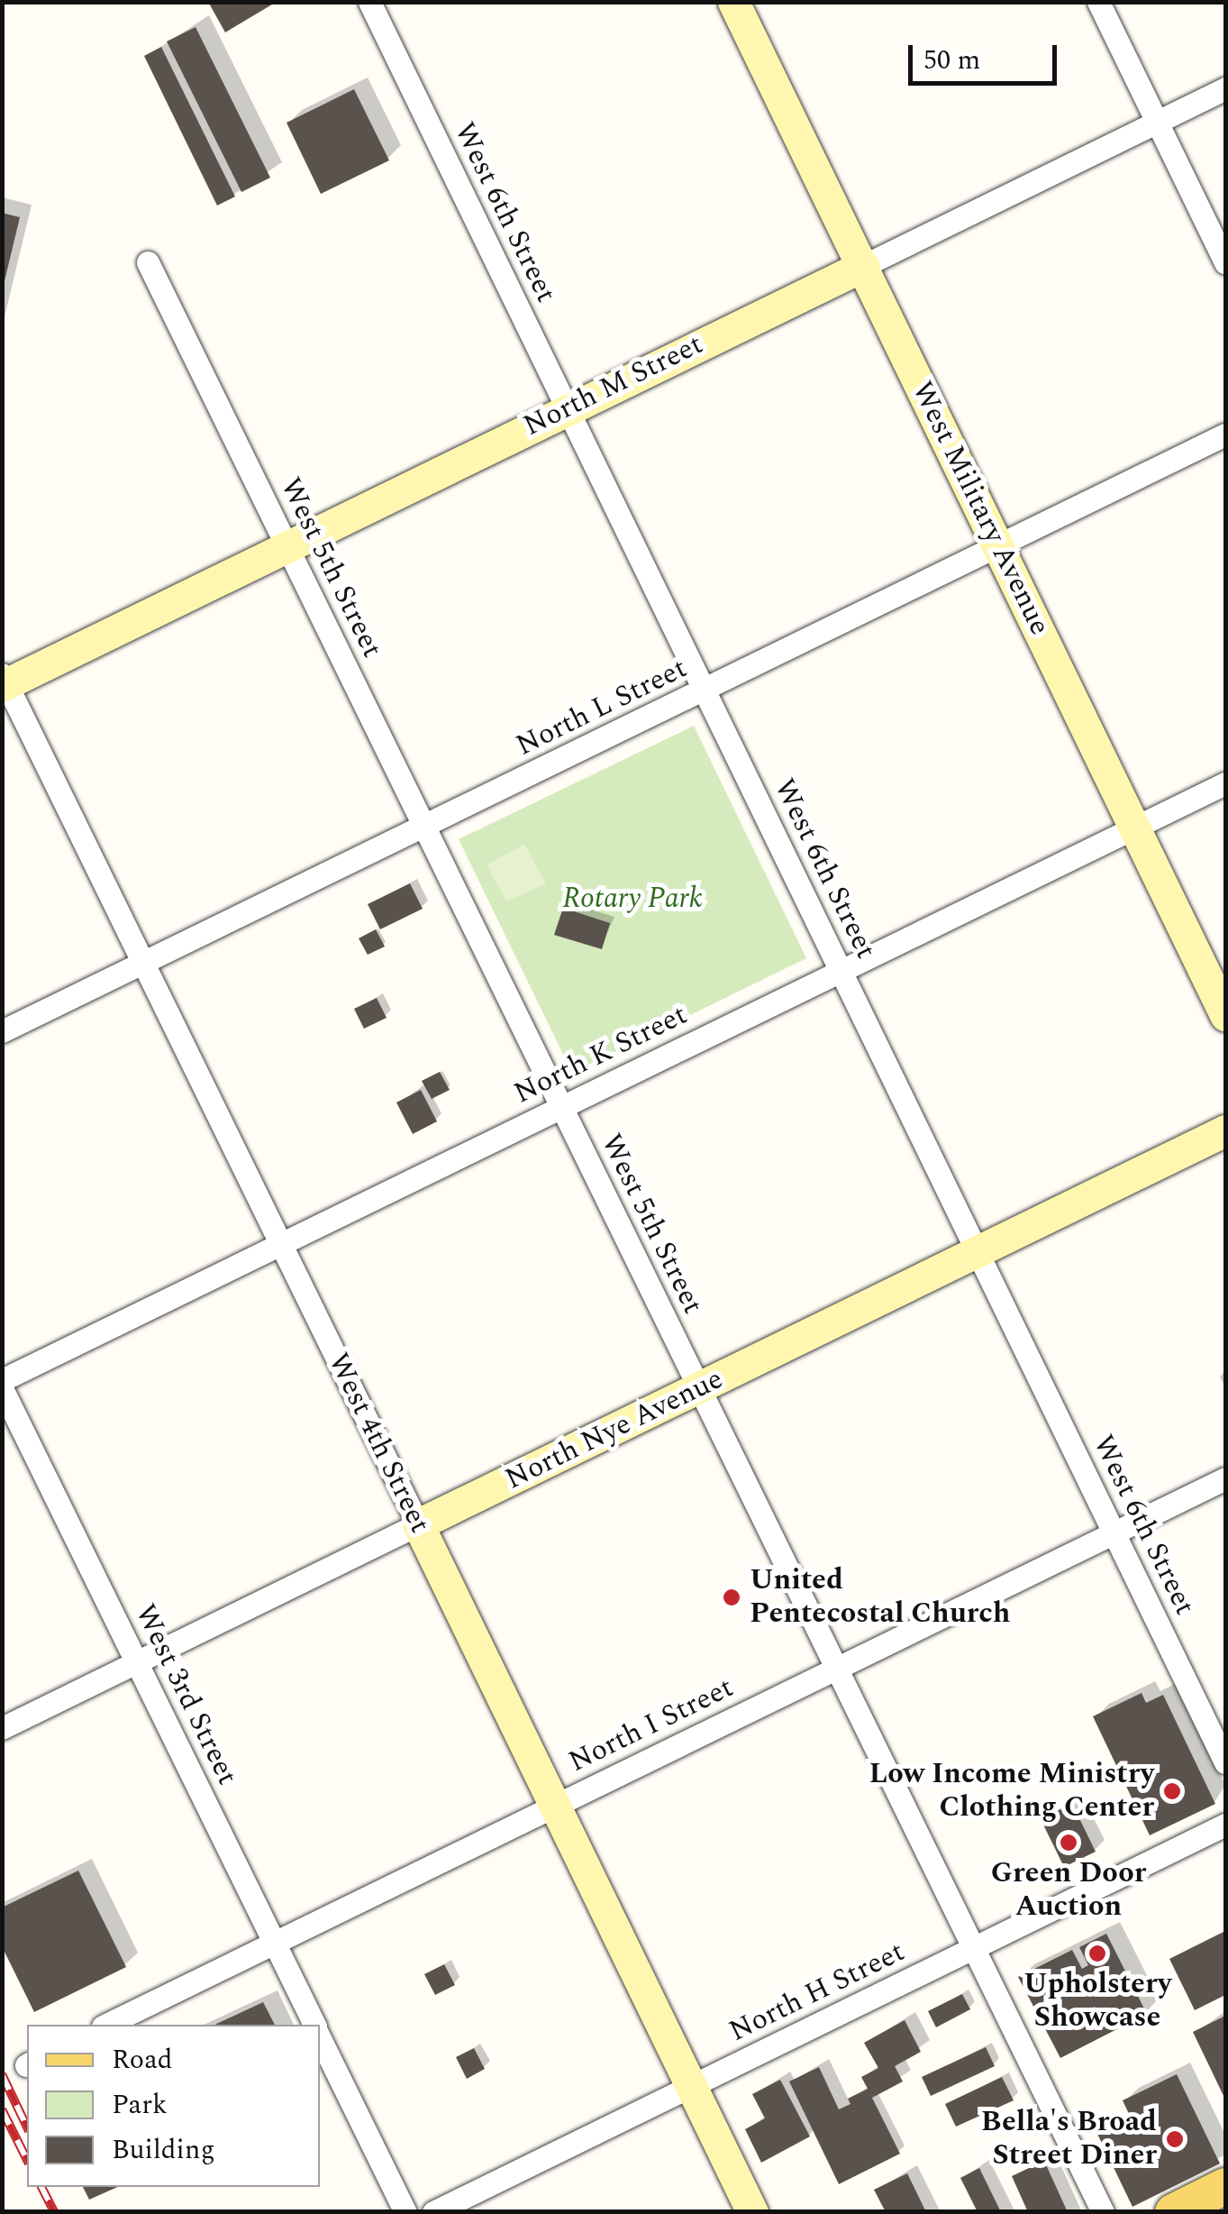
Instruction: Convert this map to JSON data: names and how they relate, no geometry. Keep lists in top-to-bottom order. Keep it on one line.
{"streets":{"main road":["North M Street","West Military Avenue","North Nye Avenue","West 4th Street"],"street":["West 6th Street","West 5th Street","North L Street","North K Street","West 3rd Street","North I Street","North H Street"]},"crossings":[["West 6th Street","North M Street"],["West 6th Street","North L Street"],["West 6th Street","North K Street"],["West 6th Street","North Nye Avenue"],["West 6th Street","North I Street"],["North M Street","West Military Avenue"],["North M Street","West 5th Street"],["North M Street","West 4th Street"],["West Military Avenue","North L Street"],["West Military Avenue","North K Street"],["West 5th Street","North L Street"],["West 5th Street","North K Street"],["West 5th Street","North Nye Avenue"],["West 5th Street","North I Street"],["West 5th Street","North H Street"],["North L Street","West 4th Street"],["North K Street","West 4th Street"],["North Nye Avenue","West 4th Street"],["North Nye Avenue","West 3rd Street"],["West 4th Street","North I Street"],["West 4th Street","North H Street"],["West 3rd Street","North I Street"]],"parks":["Rotary Park"],"places":["United Pentecostal Church","Low Income Ministry Clothing Center","Green Door Auction","Upholstery Showcase","Bella's Broad Street Diner"],"legend":["Road","Park","Building"],"scale_bar":"50 m"}
